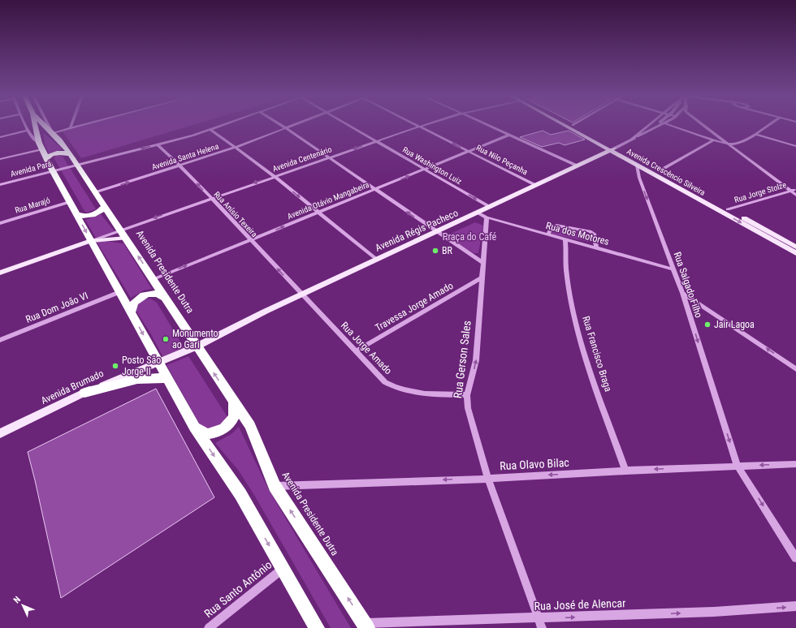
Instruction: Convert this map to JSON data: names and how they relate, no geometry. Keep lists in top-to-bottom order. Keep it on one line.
{"streets":{"highway":["Avenida Presidente Dutra"],"main road":["Avenida Crescêncio Silveira","Avenida Régis Pacheco","Avenida Brumado"],"street":["Avenida Santa Helena","Avenida Centenário","Rua Nilo Peçanha","Rua Washington Luiz","Avenida Pará","Rua Jorge Stolze","Avenida Otávio Mangabeira","Rua Marajó","Rua Anísio Texeira","Rua dos Motores","Rua Salgado Filho","Travessa Jorge Amado","Rua Dom João VI","Rua Jorge Amado","Rua Francisco Braga","Rua Gerson Sales","Rua Olavo Bilac","Rua Santo Antônio","Rua José de Alencar"]},"crossings":[["Avenida Santa Helena","Rua Anísio Texeira"],["Avenida Santa Helena","Avenida Presidente Dutra"],["Avenida Centenário","Rua Nilo Peçanha"],["Avenida Centenário","Rua Washington Luiz"],["Avenida Centenário","Rua Anísio Texeira"],["Avenida Centenário","Avenida Presidente Dutra"],["Rua Nilo Peçanha","Avenida Otávio Mangabeira"],["Rua Nilo Peçanha","Avenida Régis Pacheco"],["Rua Washington Luiz","Avenida Otávio Mangabeira"],["Rua Washington Luiz","Avenida Régis Pacheco"],["Avenida Pará","Rua Anísio Texeira"],["Avenida Pará","Avenida Presidente Dutra"],["Avenida Crescêncio Silveira","Rua Jorge Stolze"],["Avenida Crescêncio Silveira","Avenida Régis Pacheco"],["Avenida Crescêncio Silveira","Rua Salgado Filho"],["Avenida Otávio Mangabeira","Rua Anísio Texeira"],["Avenida Otávio Mangabeira","Avenida Presidente Dutra"],["Rua Anísio Texeira","Avenida Régis Pacheco"],["Rua Anísio Texeira","Rua Jorge Amado"],["Avenida Régis Pacheco","Rua dos Motores"],["Avenida Régis Pacheco","Rua Jorge Amado"],["Avenida Régis Pacheco","Avenida Brumado"],["Rua dos Motores","Rua Salgado Filho"],["Rua dos Motores","Rua Francisco Braga"],["Rua dos Motores","Rua Gerson Sales"],["Avenida Presidente Dutra","Avenida Brumado"],["Avenida Presidente Dutra","Rua Olavo Bilac"],["Avenida Presidente Dutra","Rua José de Alencar"],["Rua Salgado Filho","Rua Olavo Bilac"],["Travessa Jorge Amado","Rua Jorge Amado"],["Travessa Jorge Amado","Rua Gerson Sales"],["Rua Jorge Amado","Rua Gerson Sales"],["Rua Francisco Braga","Rua Olavo Bilac"],["Rua Gerson Sales","Rua Olavo Bilac"],["Rua Gerson Sales","Rua José de Alencar"]],"one_way":["Avenida Santa Helena","Avenida Centenário","Rua Nilo Peçanha","Avenida Pará","Avenida Otávio Mangabeira","Rua Anísio Texeira","Rua Salgado Filho","Rua Olavo Bilac","Rua José de Alencar"],"parks":["Praça do Café"],"places":["BR","Jair Lagoa","Monumento ao Gari","Posto São Jorge II"],"north":"top left"}
